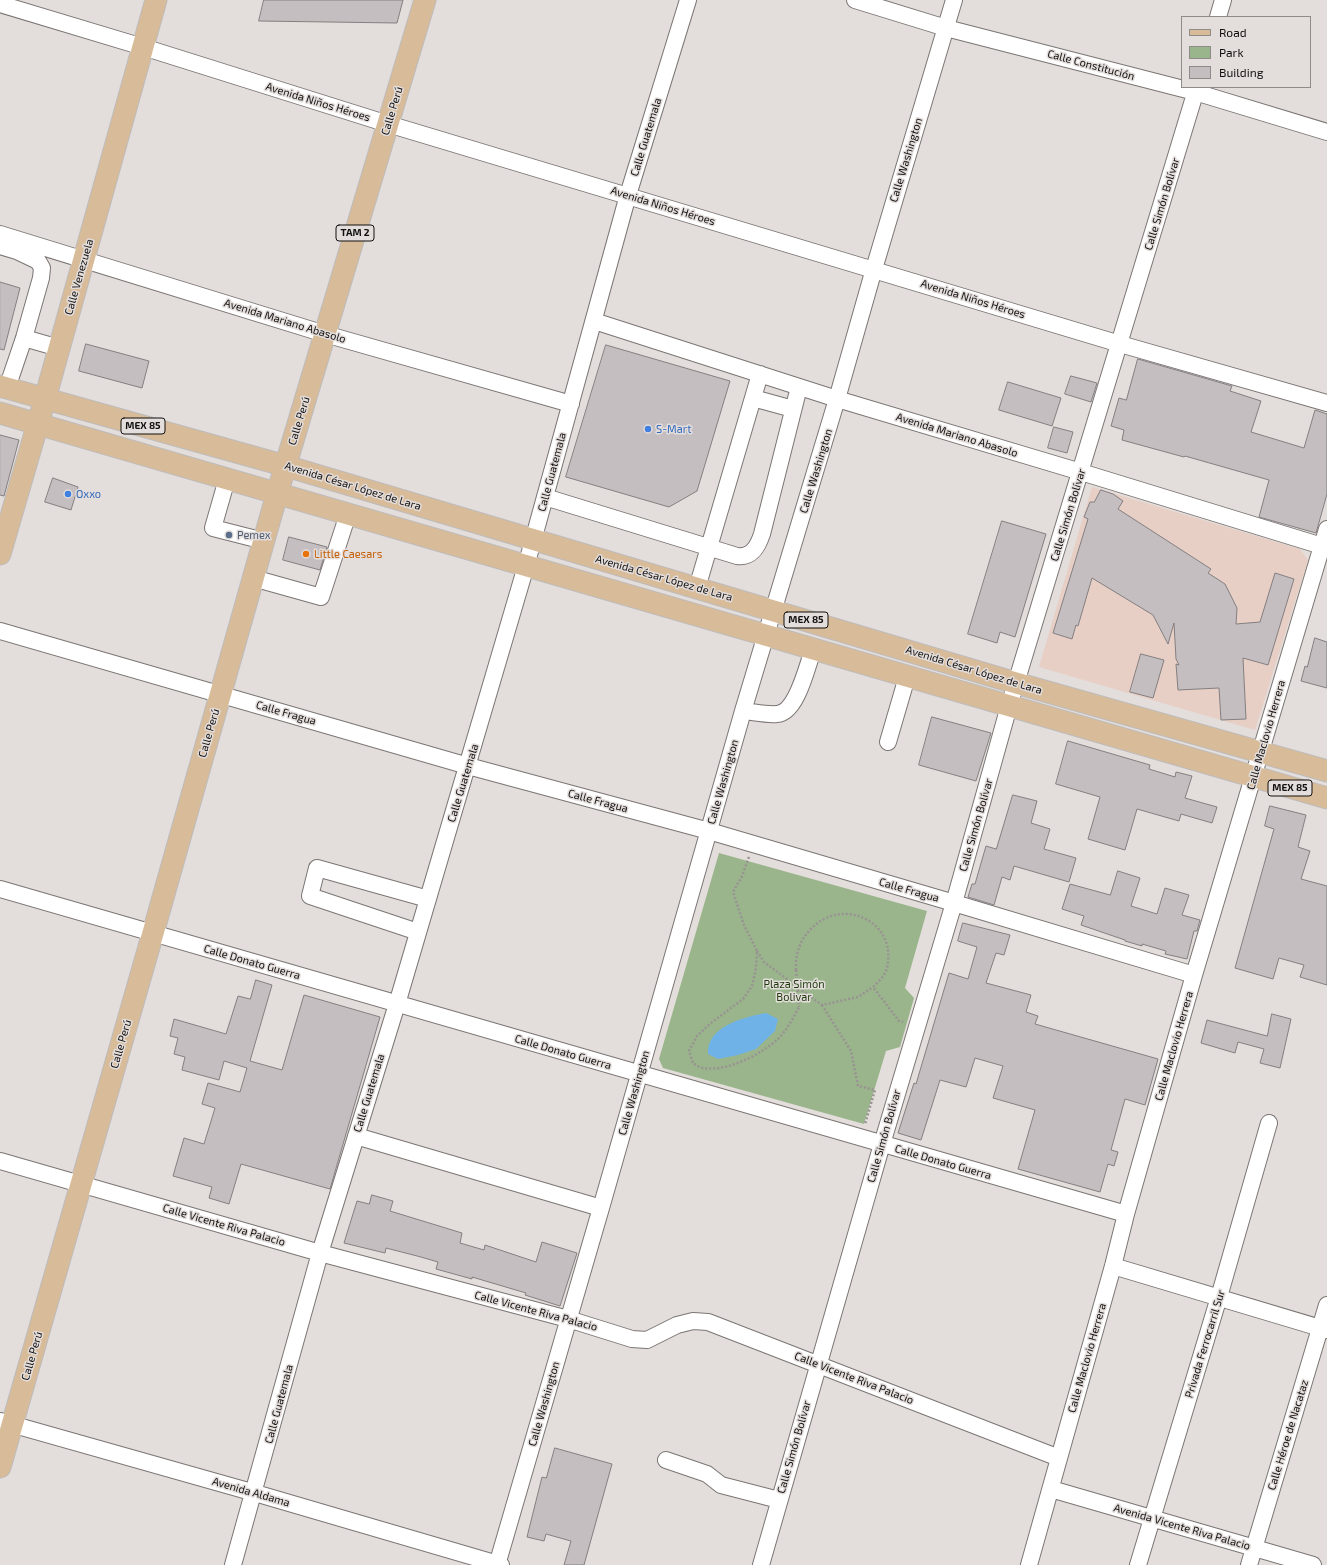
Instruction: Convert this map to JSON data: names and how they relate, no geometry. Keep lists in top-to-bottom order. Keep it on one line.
{"streets":{"main road":["Calle Perú","TAM 2","Calle Venezuela","MEX 85","Avenida César López de Lara"],"street":["Calle Constitución","Avenida Niños Héroes","Calle Guatemala","Calle Washington","Calle Simón Bolívar","Avenida Mariano Abasolo","Calle Fragua","Calle Maclovio Herrera","Calle Donato Guerra","Calle Vicente Riva Palacio","Privada Ferrocarril Sur","Calle Héroe de Nacataz","Avenida Aldama","Avenida Vicente Riva Palacio"]},"crossings":[["Calle Constitución","Calle Washington"],["Calle Constitución","Calle Simón Bolívar"],["Avenida Niños Héroes","Calle Perú"],["Avenida Niños Héroes","Calle Guatemala"],["Avenida Niños Héroes","Calle Washington"],["Avenida Niños Héroes","Calle Simón Bolívar"],["Avenida Niños Héroes","Calle Venezuela"],["Calle Perú","Avenida Mariano Abasolo"],["Calle Perú","MEX 85"],["Calle Perú","Avenida César López de Lara"],["Calle Perú","Calle Fragua"],["Calle Perú","Calle Donato Guerra"],["Calle Perú","Calle Vicente Riva Palacio"],["Calle Perú","Avenida Aldama"],["Calle Guatemala","Avenida Mariano Abasolo"],["Calle Guatemala","MEX 85"],["Calle Guatemala","Avenida César López de Lara"],["Calle Guatemala","Calle Fragua"],["Calle Guatemala","Calle Donato Guerra"],["Calle Guatemala","Calle Vicente Riva Palacio"],["Calle Guatemala","Avenida Aldama"],["Calle Washington","Avenida Mariano Abasolo"],["Calle Washington","MEX 85"],["Calle Washington","Avenida César López de Lara"],["Calle Washington","Calle Fragua"],["Calle Washington","Calle Donato Guerra"],["Calle Washington","Calle Vicente Riva Palacio"],["Calle Washington","Avenida Aldama"],["Calle Simón Bolívar","Avenida Mariano Abasolo"],["Calle Simón Bolívar","MEX 85"],["Calle Simón Bolívar","Avenida César López de Lara"],["Calle Simón Bolívar","Calle Fragua"],["Calle Simón Bolívar","Calle Donato Guerra"],["Calle Simón Bolívar","Calle Vicente Riva Palacio"],["Calle Venezuela","Avenida Mariano Abasolo"],["Calle Venezuela","MEX 85"],["Calle Venezuela","Avenida César López de Lara"],["Avenida Mariano Abasolo","Calle Maclovio Herrera"],["MEX 85","Calle Maclovio Herrera"],["Avenida César López de Lara","Calle Maclovio Herrera"],["Calle Fragua","Calle Maclovio Herrera"],["Calle Maclovio Herrera","Calle Donato Guerra"],["Calle Maclovio Herrera","Calle Vicente Riva Palacio"],["Calle Maclovio Herrera","Avenida Vicente Riva Palacio"],["Privada Ferrocarril Sur","Avenida Vicente Riva Palacio"],["Calle Héroe de Nacataz","Avenida Vicente Riva Palacio"]],"parks":["Plaza Simón Bolivar"],"places":["S-Mart","Oxxo","Pemex","Little Caesars"],"legend":["Road","Park","Building"]}
